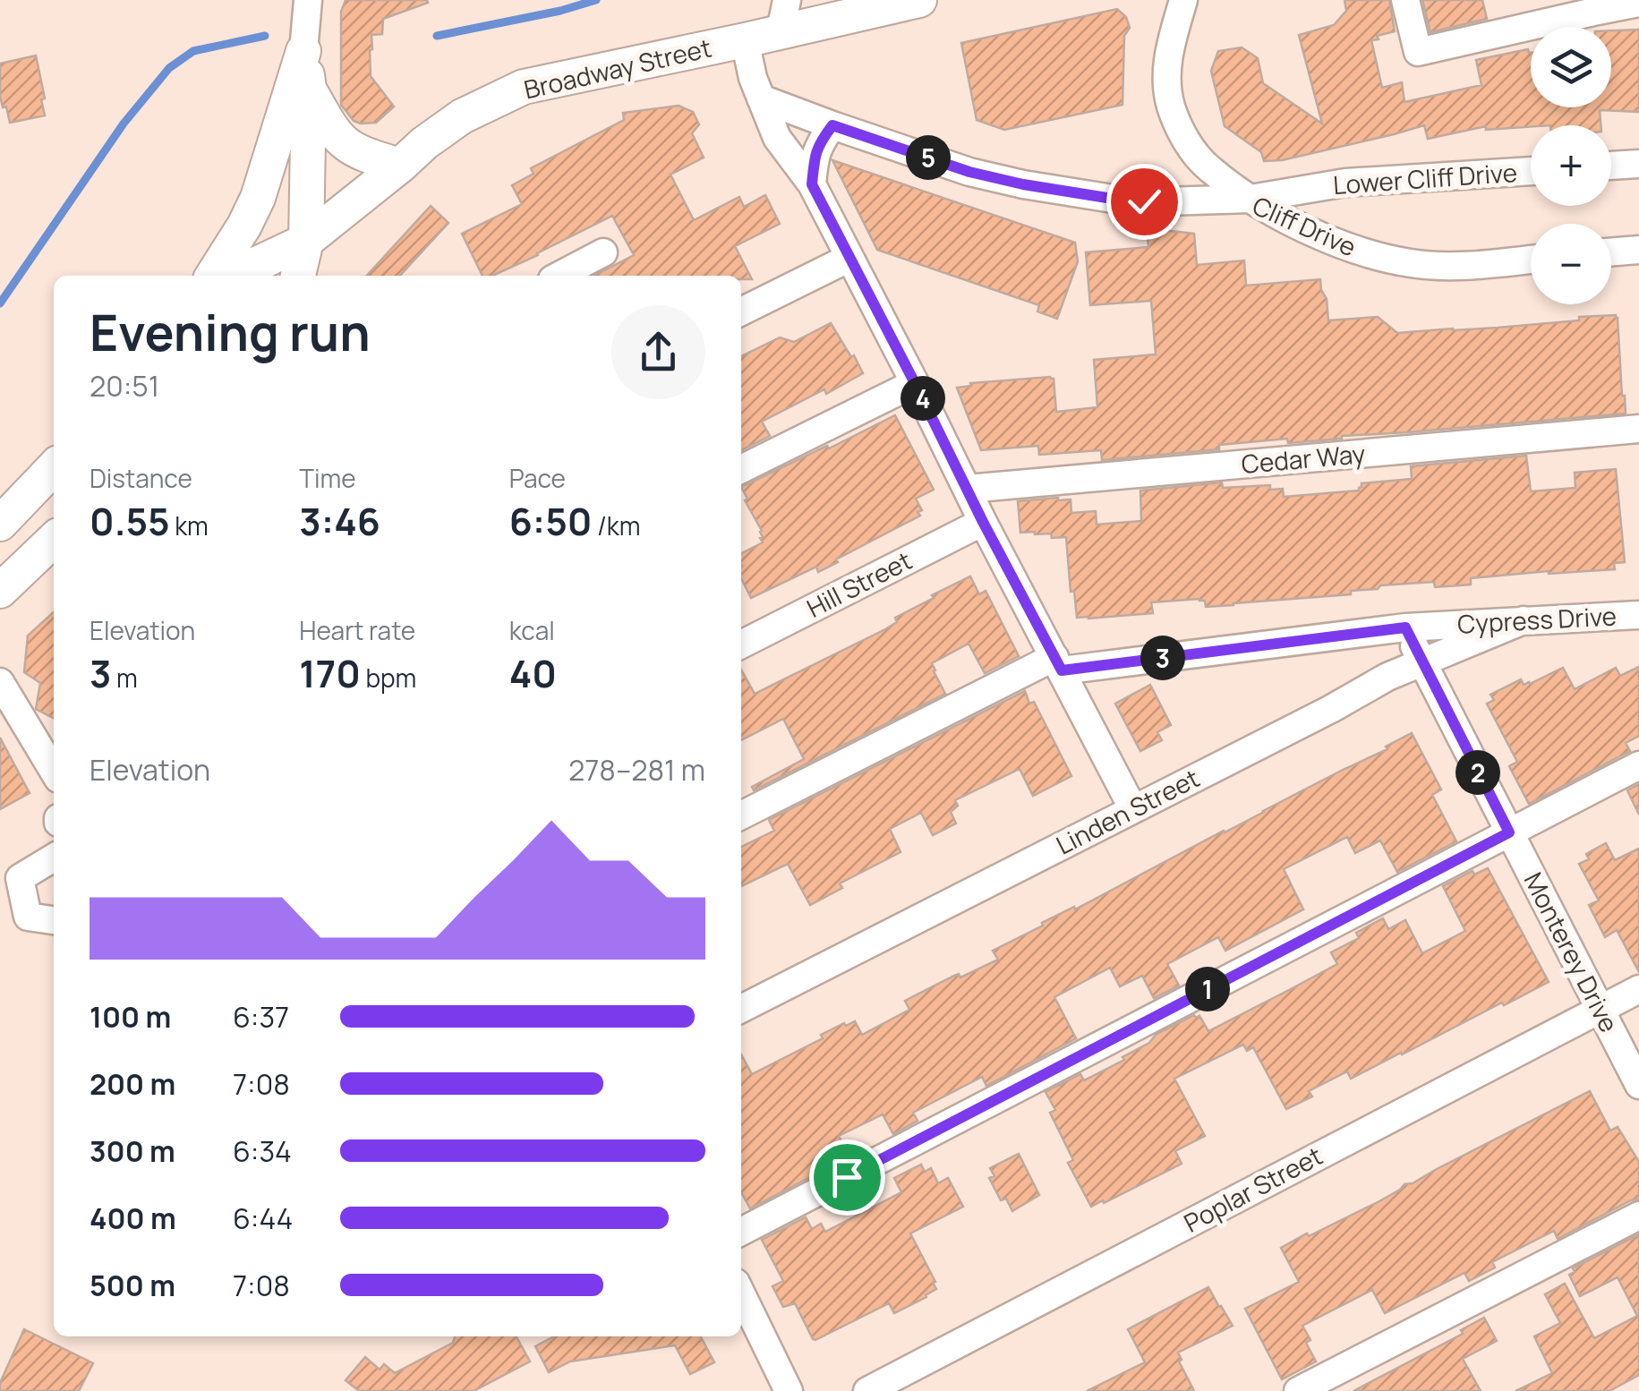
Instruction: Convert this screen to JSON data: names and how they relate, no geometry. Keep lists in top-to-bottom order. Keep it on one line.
{"streets":{"main road":["Broadway Street"],"street":["Lower Cliff Drive","Cliff Drive","Cedar Way","Hill Street","Cypress Drive","Linden Street","Monterey Drive","Poplar Street"]},"crossings":[["Lower Cliff Drive","Cliff Drive"],["Cypress Drive","Linden Street"],["Cypress Drive","Monterey Drive"],["Linden Street","Monterey Drive"],["Monterey Drive","Poplar Street"]],"page":{"map_buttons":["+","−"],"pins":["5","4","3","2","1"],"heading":["Evening run","20:51"],"stats":[["Distance","0.55 km"],["Time","3:46"],["Pace","6:50 /km"],["Elevation","3 m"],["Heart rate","170 bpm"],["kcal","40"]],"chart":["Elevation","278–281 m"],"list":[{"name":"100 m","note":"6:37"},{"name":"200 m","note":"7:08"},{"name":"300 m","note":"6:34"},{"name":"400 m","note":"6:44"},{"name":"500 m","note":"7:08"}]}}
